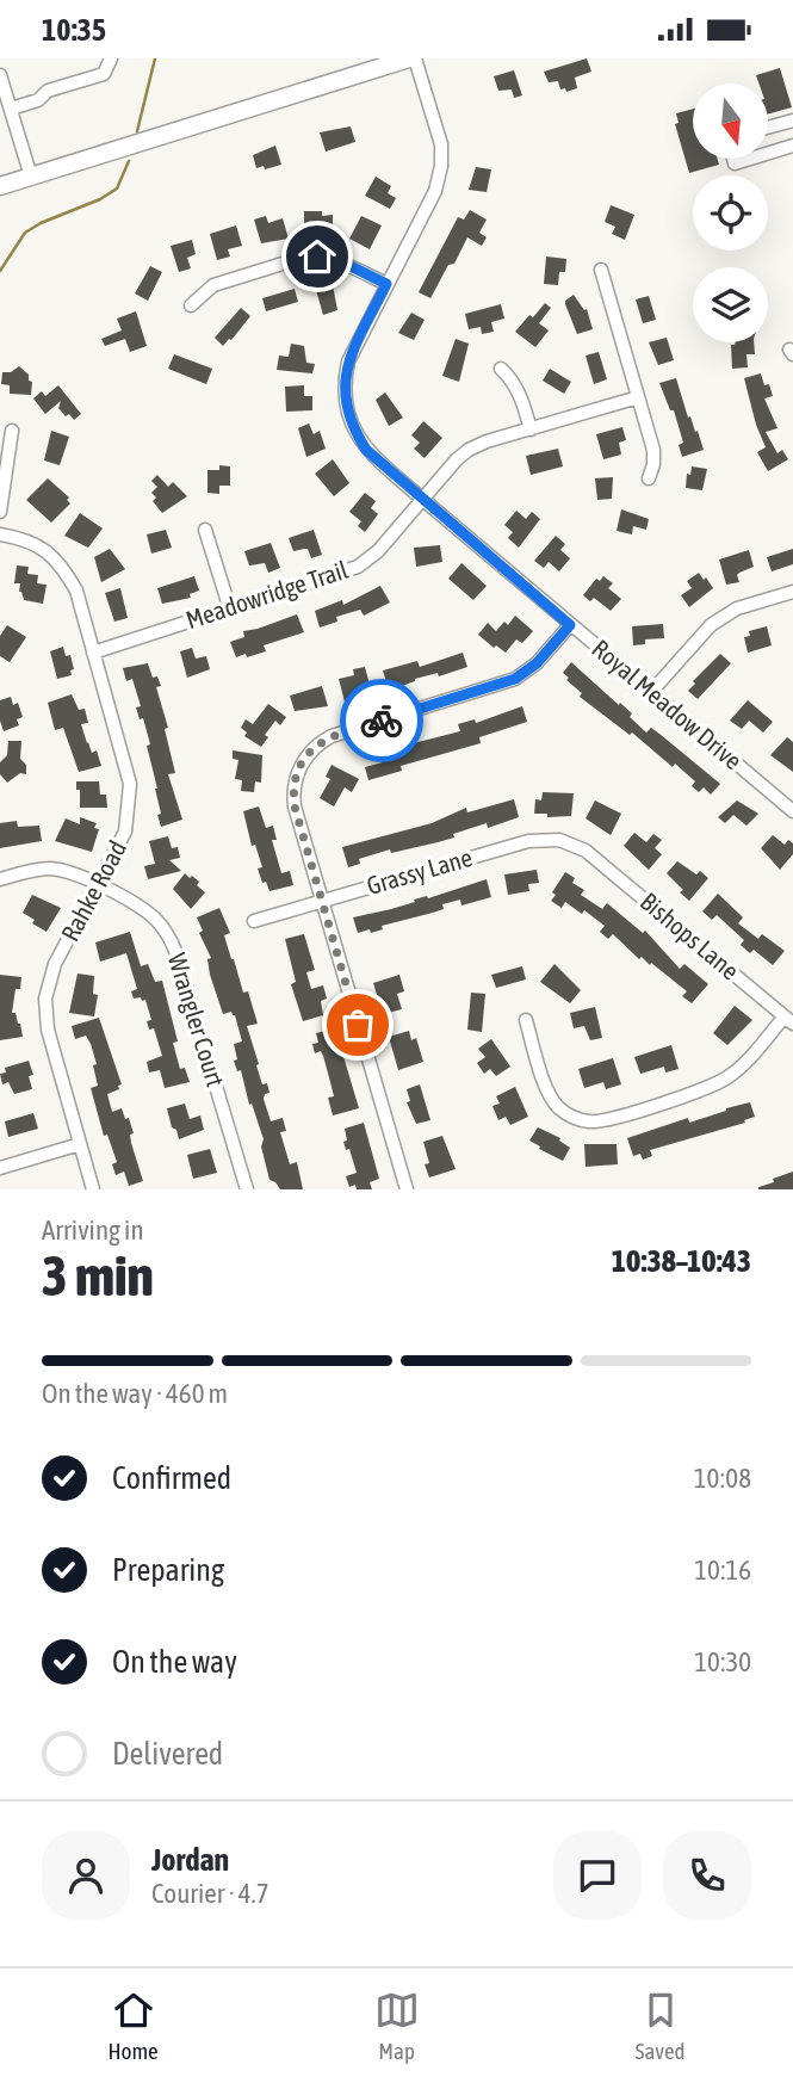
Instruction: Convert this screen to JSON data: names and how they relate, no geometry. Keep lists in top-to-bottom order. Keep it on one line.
{"streets":{"street":["Meadowridge Trail","Royal Meadow Drive","Grassy Lane","Rahke Road","Bishops Lane","Wrangler Court"]},"crossings":[["Meadowridge Trail","Royal Meadow Drive"],["Meadowridge Trail","Rahke Road"],["Grassy Lane","Bishops Lane"],["Rahke Road","Wrangler Court"]],"north":"bottom","page":{"status":"10:35","heading":["3 min","Arriving in","10:38–10:43"],"panel":["Jordan","Courier · 4.7"],"bar":"On the way · 460 m","list":[["Confirmed","10:08"],["Preparing","10:16"],["On the way","10:30"],"Delivered"],"tabs":["Home","Map","Saved"]}}
